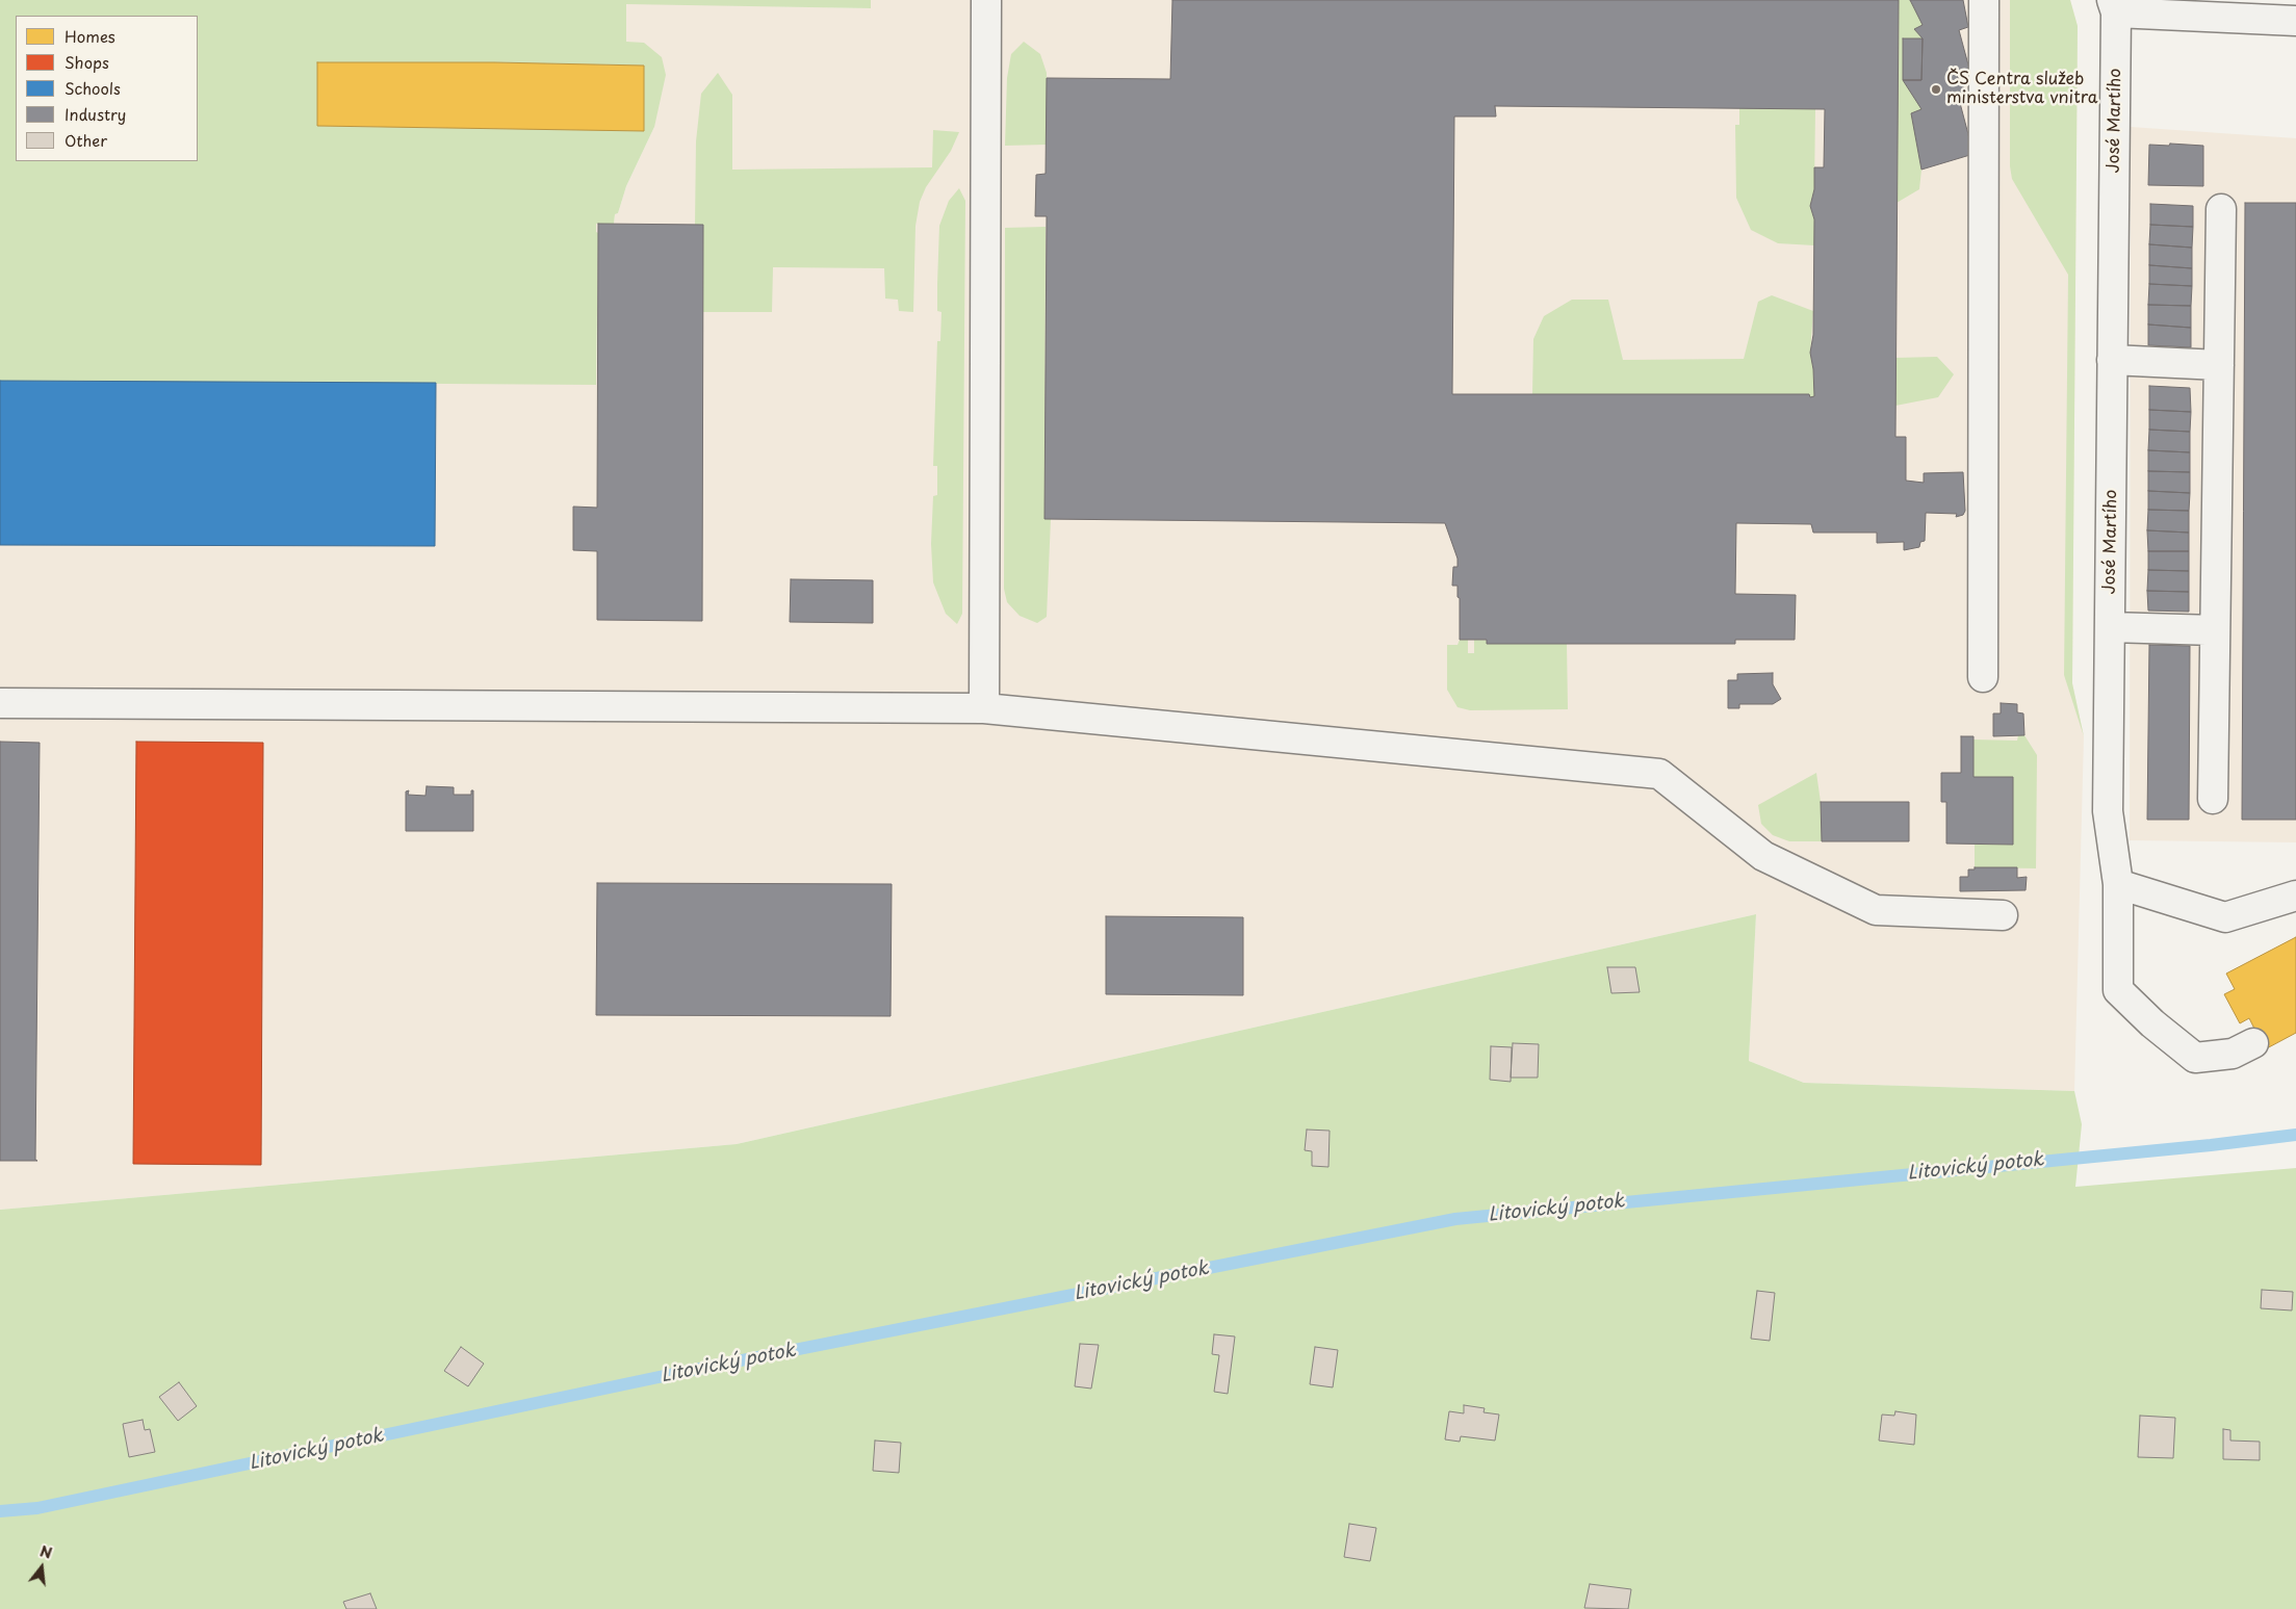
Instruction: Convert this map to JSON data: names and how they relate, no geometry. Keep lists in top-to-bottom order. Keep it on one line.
{"streets":{"street":["José Martího"]},"water":["Litovický potok"],"places":["ČS Centra služeb ministerstva vnitra"],"legend":["Homes","Shops","Schools","Industry","Other"],"north":"top"}
